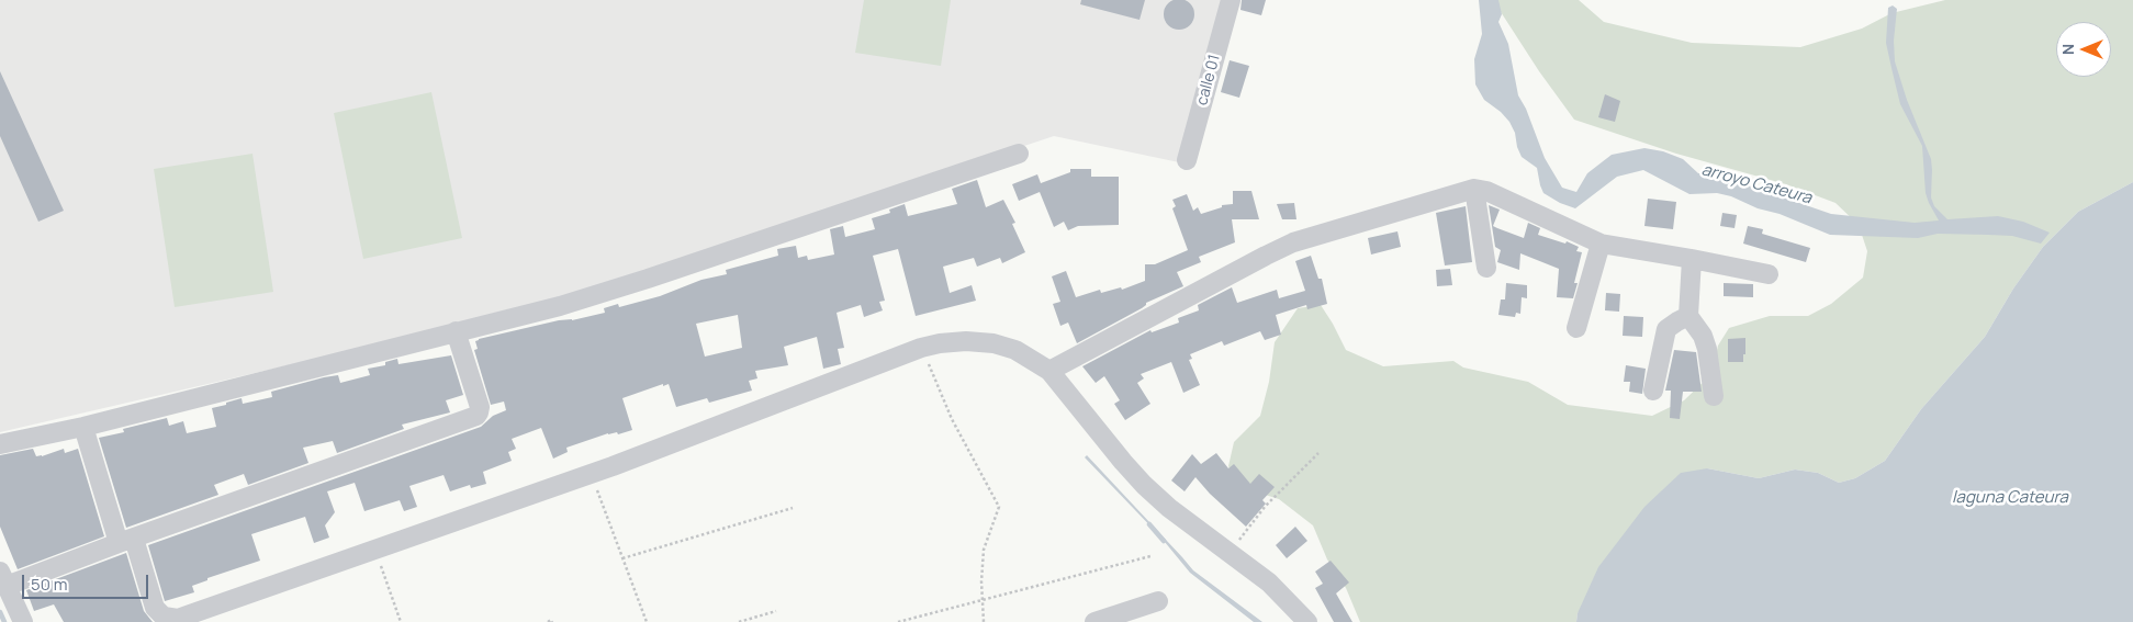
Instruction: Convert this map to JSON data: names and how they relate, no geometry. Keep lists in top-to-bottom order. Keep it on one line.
{"streets":{"street":["calle 01"]},"water":["arroyo Cateura","laguna Cateura"],"scale_bar":"50 m","north":"left"}
